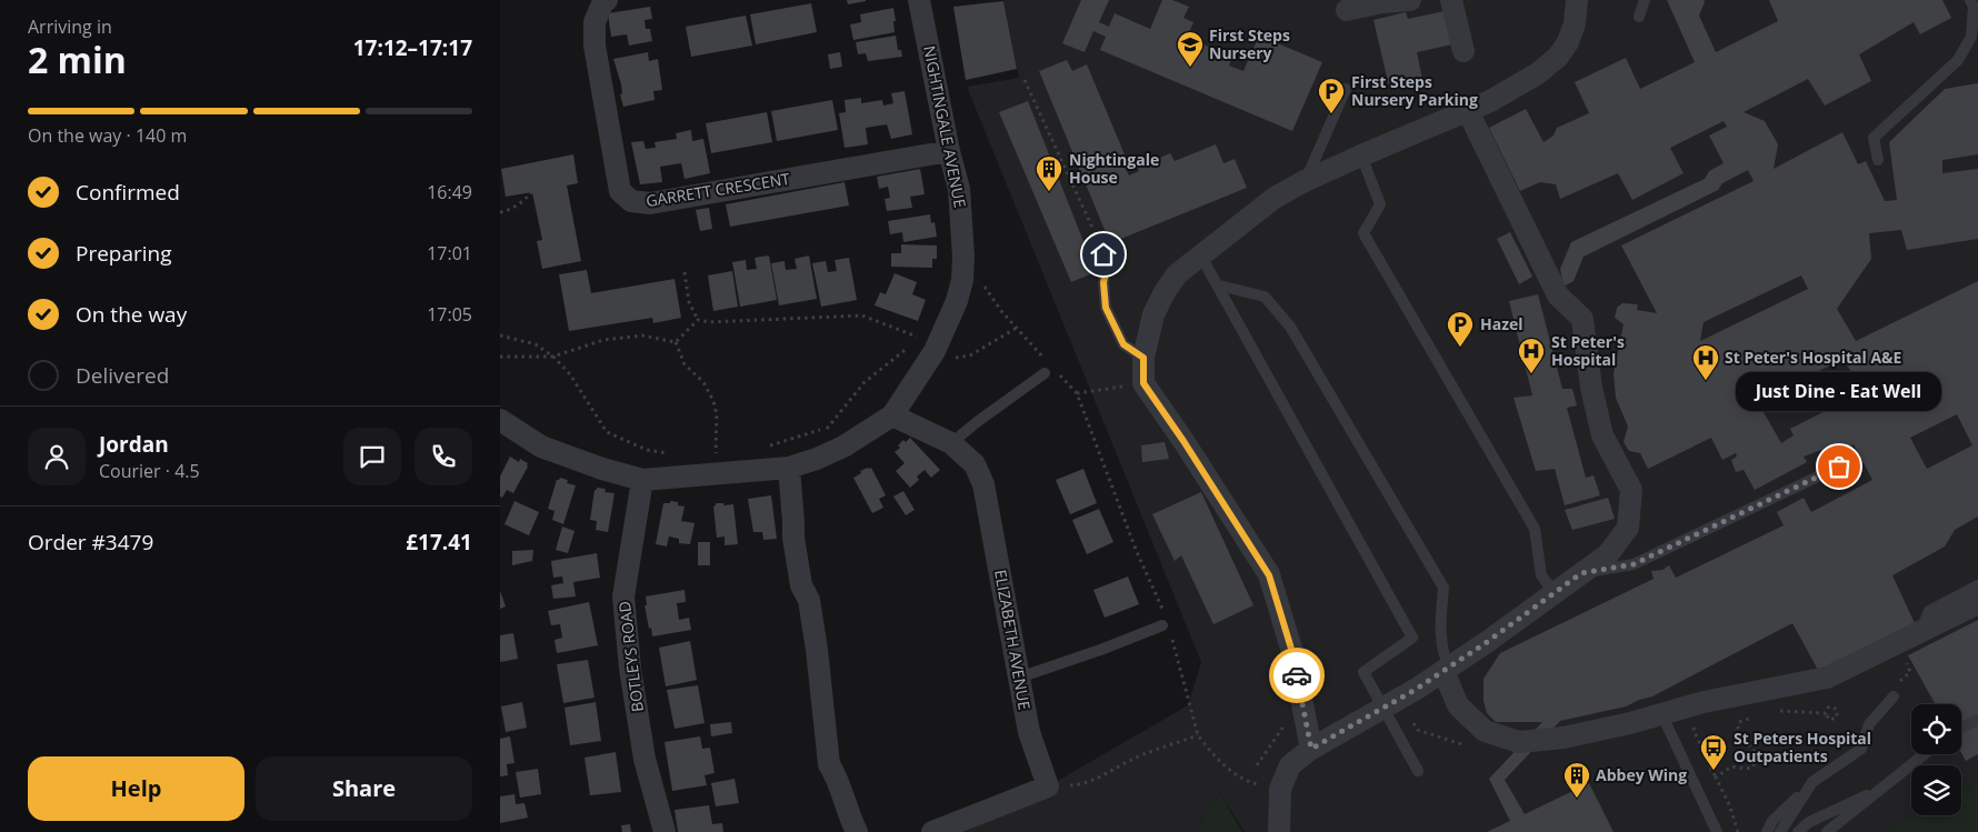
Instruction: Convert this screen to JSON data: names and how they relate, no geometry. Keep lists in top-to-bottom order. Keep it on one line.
{"streets":{"street":["NIGHTINGALE AVENUE","GARRETT CRESCENT","ELIZABETH AVENUE","BOTLEYS ROAD"]},"crossings":[["NIGHTINGALE AVENUE","GARRETT CRESCENT"],["NIGHTINGALE AVENUE","ELIZABETH AVENUE"],["NIGHTINGALE AVENUE","BOTLEYS ROAD"]],"places":{"school or university":["First Steps Nursery"],"parking":["First Steps Nursery Parking","Hazel"],"building":["Nightingale House","Abbey Wing"],"hospital":["St Peter's Hospital","St Peter's Hospital A&E"],"other":["Just Dine - Eat Well"],"bus stop":["St Peters Hospital Outpatients"]},"page":{"heading":["2 min","Arriving in","17:12–17:17"],"panel":["Jordan","Courier · 4.5","Order #3479","£17.41"],"bar":"On the way · 140 m","list":[["Confirmed","16:49"],["Preparing","17:01"],["On the way","17:05"],"Delivered"],"bubble":"Just Dine - Eat Well","buttons":["Help","Share"]}}
